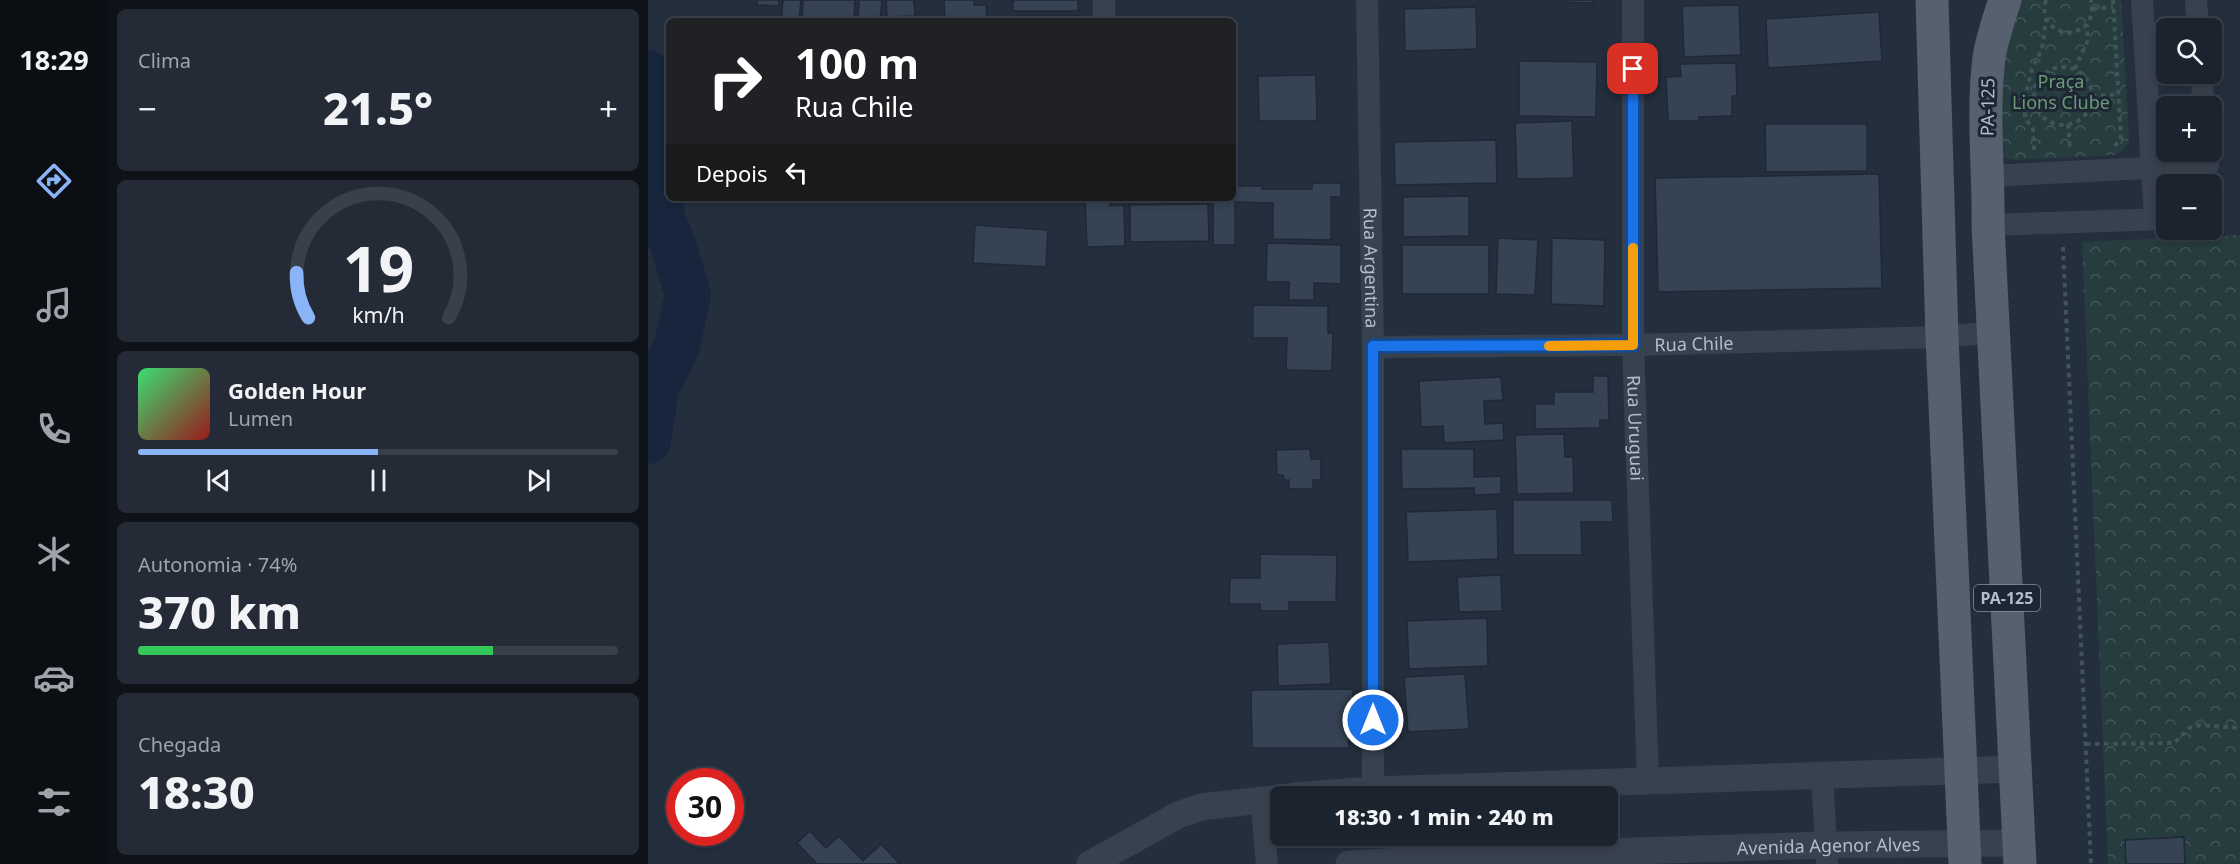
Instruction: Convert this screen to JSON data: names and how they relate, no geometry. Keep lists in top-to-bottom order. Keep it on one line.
{"streets":{"main road":["PA-125"],"street":["Rua Argentina","Rua Chile","Rua Uruguai","Avenida Agenor Alves"]},"crossings":[["PA-125","Rua Chile"],["PA-125","Avenida Agenor Alves"],["Rua Argentina","Rua Chile"],["Rua Chile","Rua Uruguai"]],"parks":["Praça Lions Clube"],"page":{"tabs":"18:29","tile":["Clima",["Autonomia · 74%","370 km"],["Chegada","18:30"]],"map_buttons":["+","−"],"turn":["100 m","Rua Chile"],"heat":["−","21.5°","+"],"then":"Depois","song":["Golden Hour","Lumen"],"limit":"30","trip":"18:30 · 1 min · 240 m","gauge":["19","km/h"]}}
